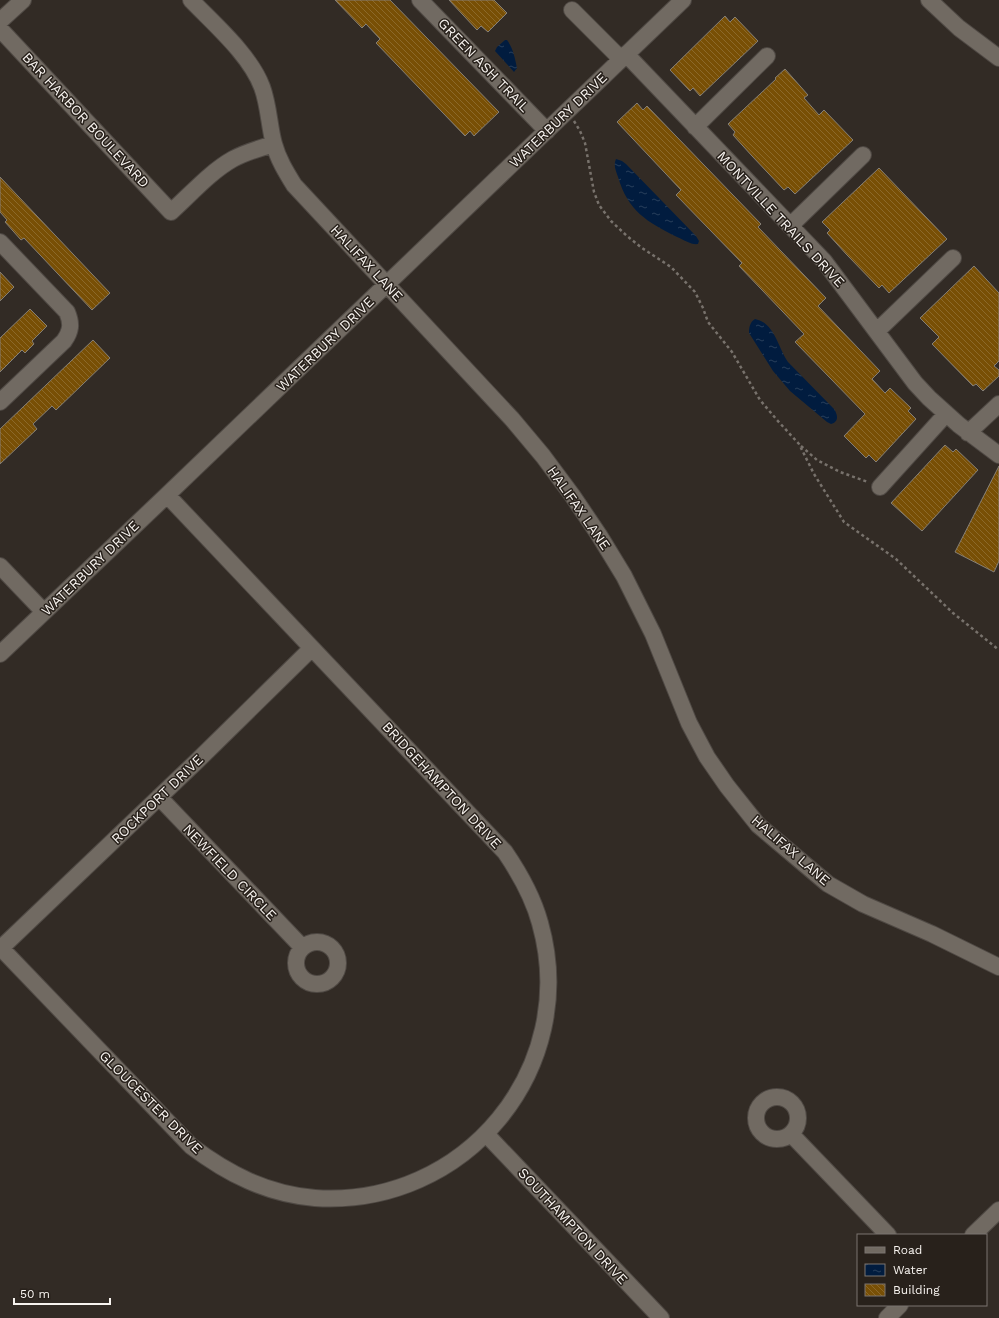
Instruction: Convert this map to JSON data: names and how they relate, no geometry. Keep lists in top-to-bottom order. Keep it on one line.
{"streets":{"street":["GREEN ASH TRAIL","BAR HARBOR BOULEVARD","WATERBURY DRIVE","MONTVILLE TRAILS DRIVE","HALIFAX LANE","BRIDGEHAMPTON DRIVE","ROCKPORT DRIVE","NEWFIELD CIRCLE","GLOUCESTER DRIVE","SOUTHAMPTON DRIVE"]},"crossings":[["GREEN ASH TRAIL","WATERBURY DRIVE"],["BAR HARBOR BOULEVARD","HALIFAX LANE"],["WATERBURY DRIVE","MONTVILLE TRAILS DRIVE"],["WATERBURY DRIVE","HALIFAX LANE"],["WATERBURY DRIVE","BRIDGEHAMPTON DRIVE"],["BRIDGEHAMPTON DRIVE","ROCKPORT DRIVE"],["BRIDGEHAMPTON DRIVE","GLOUCESTER DRIVE"],["BRIDGEHAMPTON DRIVE","SOUTHAMPTON DRIVE"],["ROCKPORT DRIVE","NEWFIELD CIRCLE"],["ROCKPORT DRIVE","GLOUCESTER DRIVE"],["GLOUCESTER DRIVE","SOUTHAMPTON DRIVE"]],"legend":["Road","Water","Building"],"scale_bar":"50 m"}
